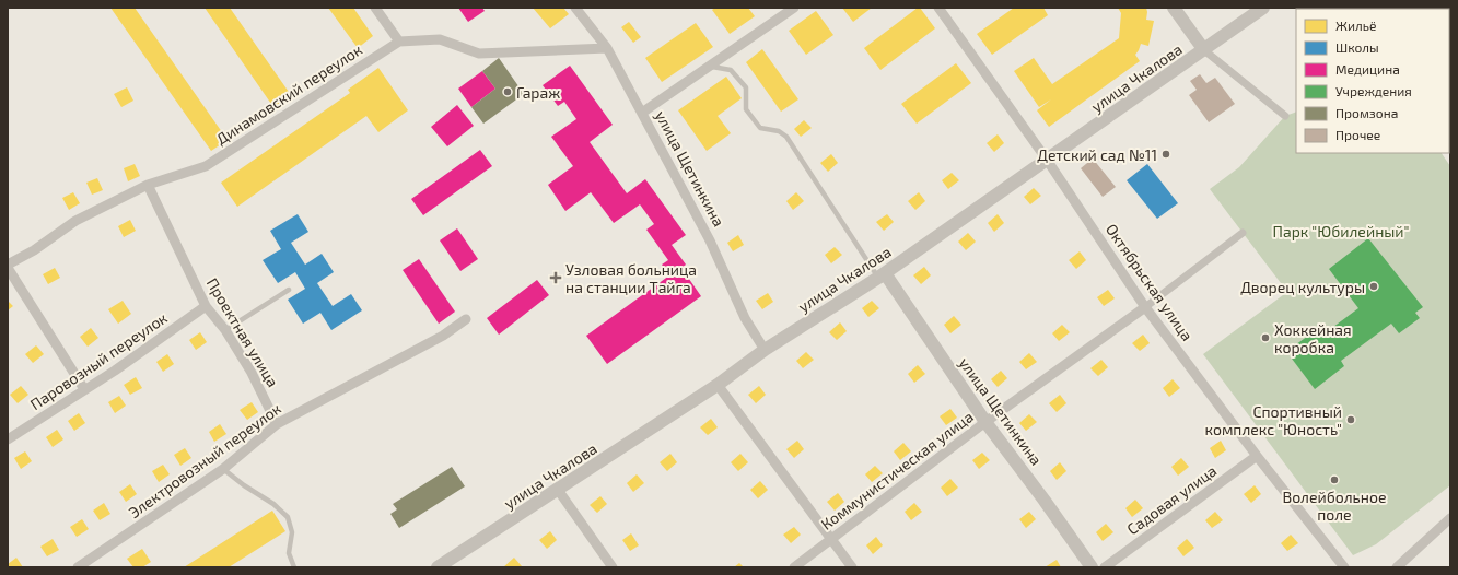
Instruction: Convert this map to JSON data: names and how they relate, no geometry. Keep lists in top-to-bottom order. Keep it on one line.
{"streets":{"street":["улица Чкалова","Динамовский переулок","улица Щетинкина","Октябрьская улица","Проектная улица","Паровозный переулок","Электровозный переулок","Коммунистическая улица","Садовая улица"]},"crossings":[["улица Чкалова","улица Щетинкина"],["улица Чкалова","Октябрьская улица"],["Динамовский переулок","улица Щетинкина"],["Динамовский переулок","Проектная улица"],["улица Щетинкина","Коммунистическая улица"],["Октябрьская улица","Коммунистическая улица"],["Октябрьская улица","Садовая улица"],["Проектная улица","Паровозный переулок"],["Проектная улица","Электровозный переулок"]],"parks":["Парк \"Юбилейный\""],"places":{"other":["Гараж","Детский сад №11","Дворец культуры","Хоккейная коробка","Спортивный комплекс \"Юность\"","Волейбольное поле"],"health":["Узловая больница на станции Тайга"]},"legend":["Жильё","Школы","Медицина","Учреждения","Промзона","Прочее"]}
